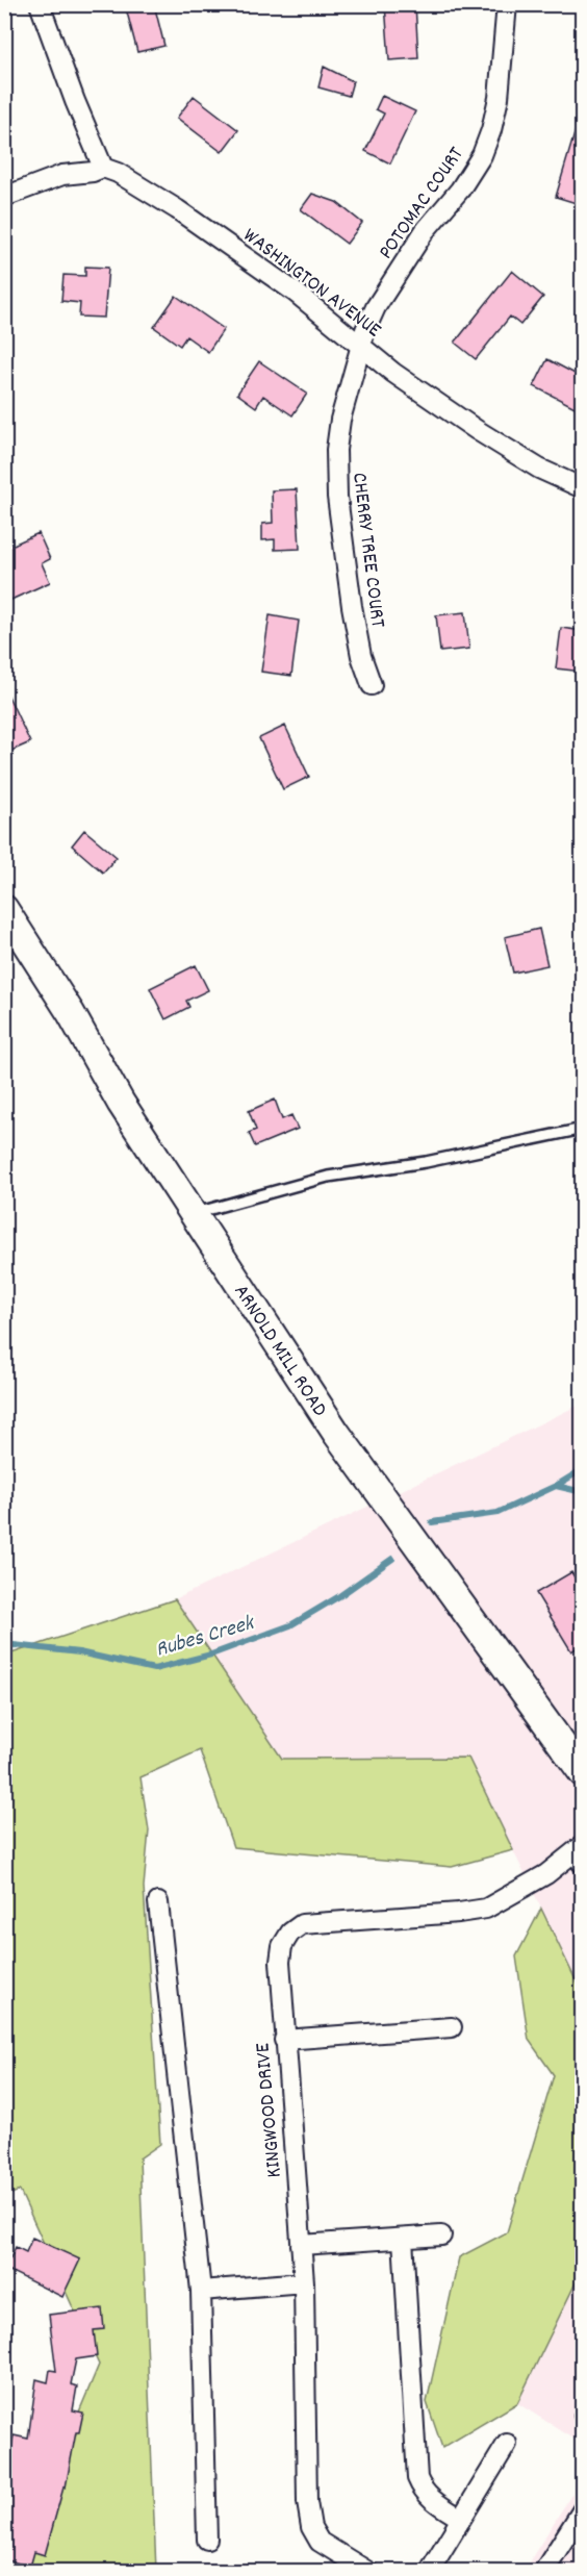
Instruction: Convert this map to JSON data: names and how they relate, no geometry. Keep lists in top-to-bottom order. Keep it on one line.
{"streets":{"main road":["ARNOLD MILL ROAD"],"street":["POTOMAC COURT","WASHINGTON AVENUE","CHERRY TREE COURT","KINGWOOD DRIVE"]},"crossings":[["POTOMAC COURT","WASHINGTON AVENUE"],["POTOMAC COURT","CHERRY TREE COURT"],["WASHINGTON AVENUE","CHERRY TREE COURT"]],"water":["Rubes Creek"]}
